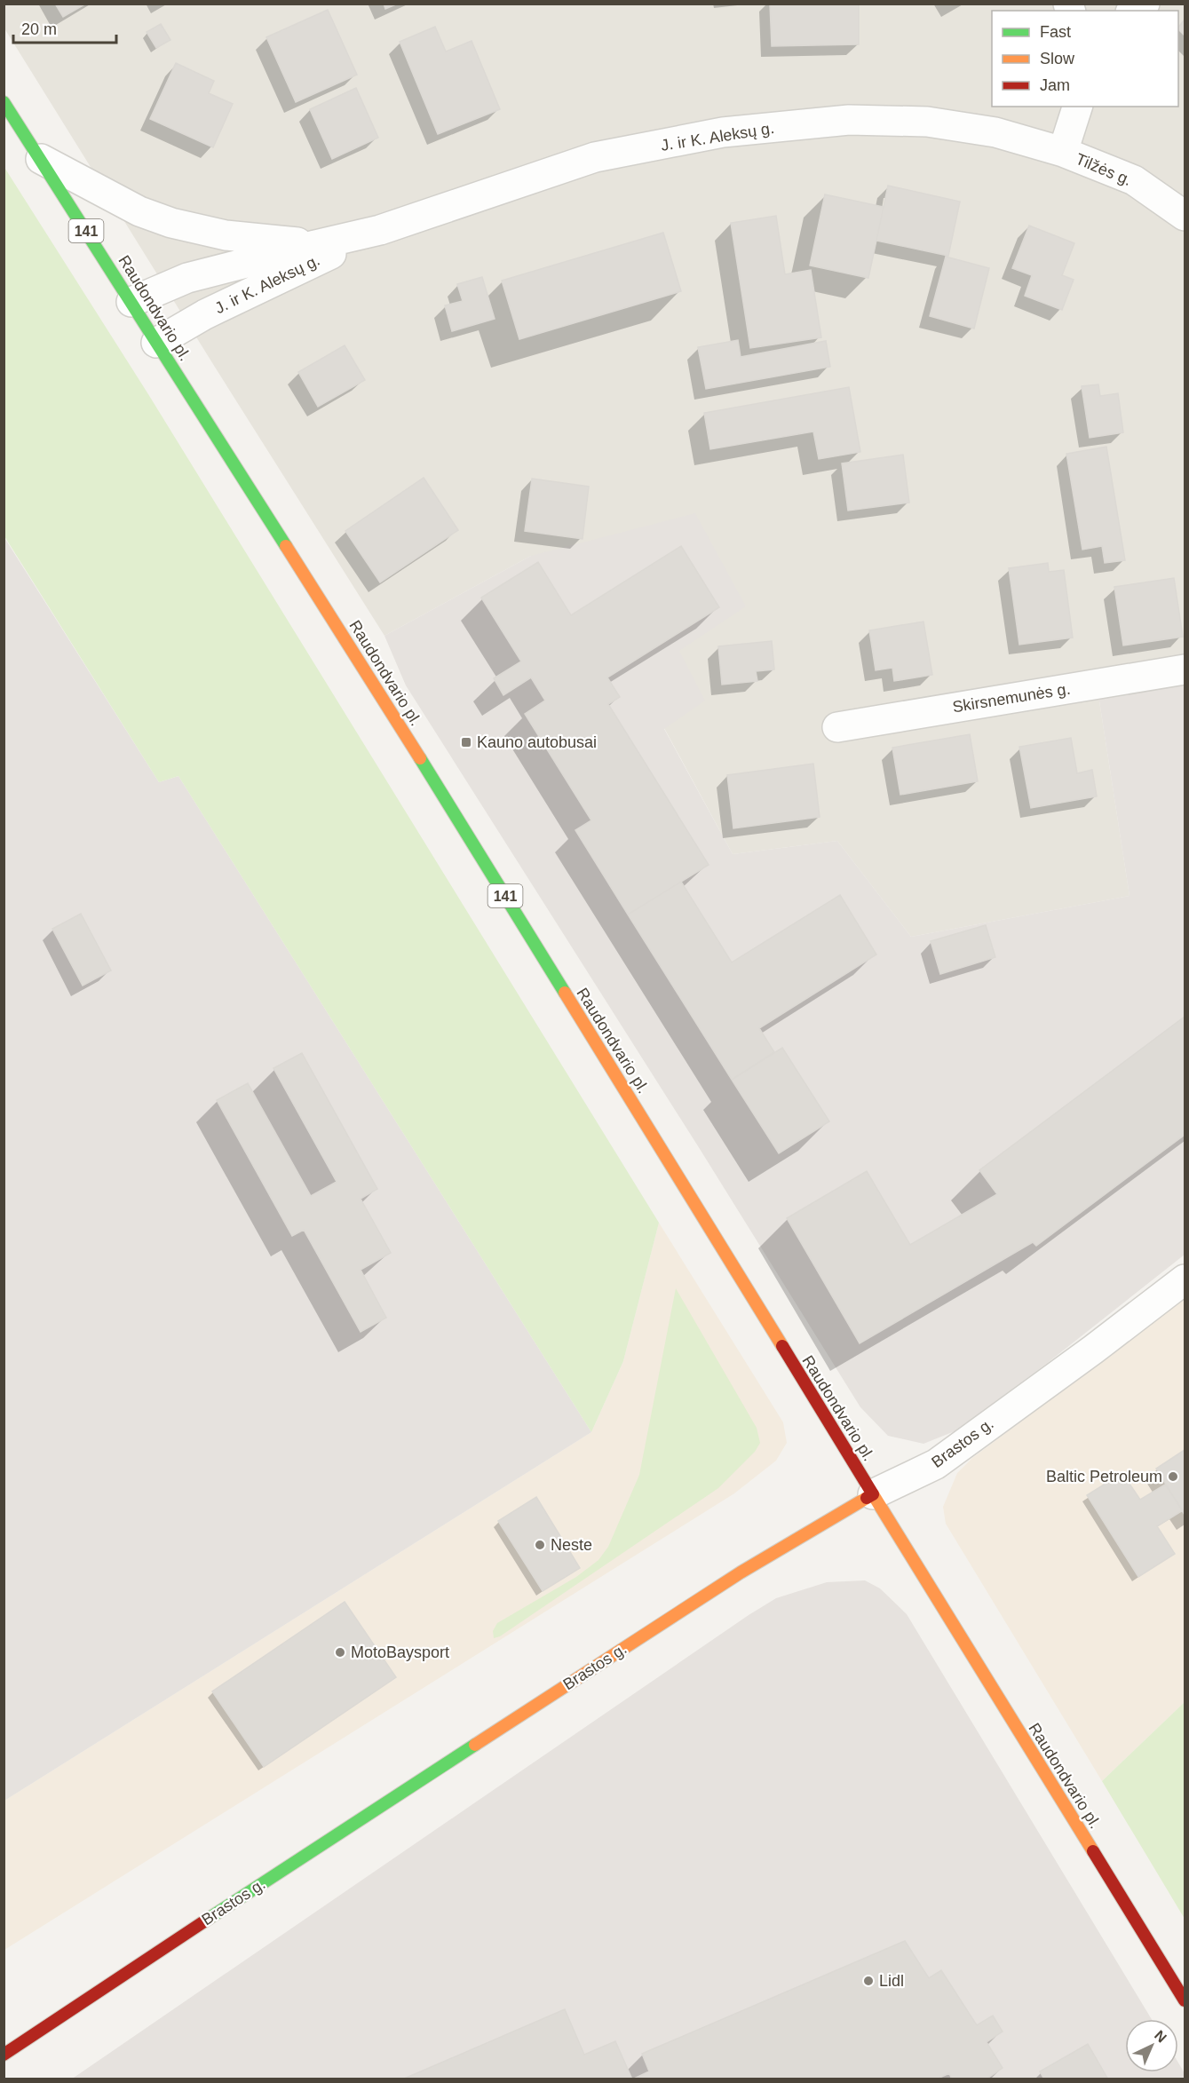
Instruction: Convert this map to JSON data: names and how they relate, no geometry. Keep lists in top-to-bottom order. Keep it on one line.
{"streets":{"main road":["141","Raudondvario pl.","Brastos g."],"street":["J. ir K. Aleksų g.","Tilžės g.","Skirsnemunės g."]},"crossings":[["J. ir K. Aleksų g.","Tilžės g."],["J. ir K. Aleksų g.","Raudondvario pl."],["Raudondvario pl.","Brastos g."]],"places":{"transit":["Kauno autobusai"],"other":["Baltic Petroleum","Neste","MotoBaysport","Lidl"]},"legend":["Fast","Slow","Jam"],"scale_bar":"20 m","north":"top right"}
